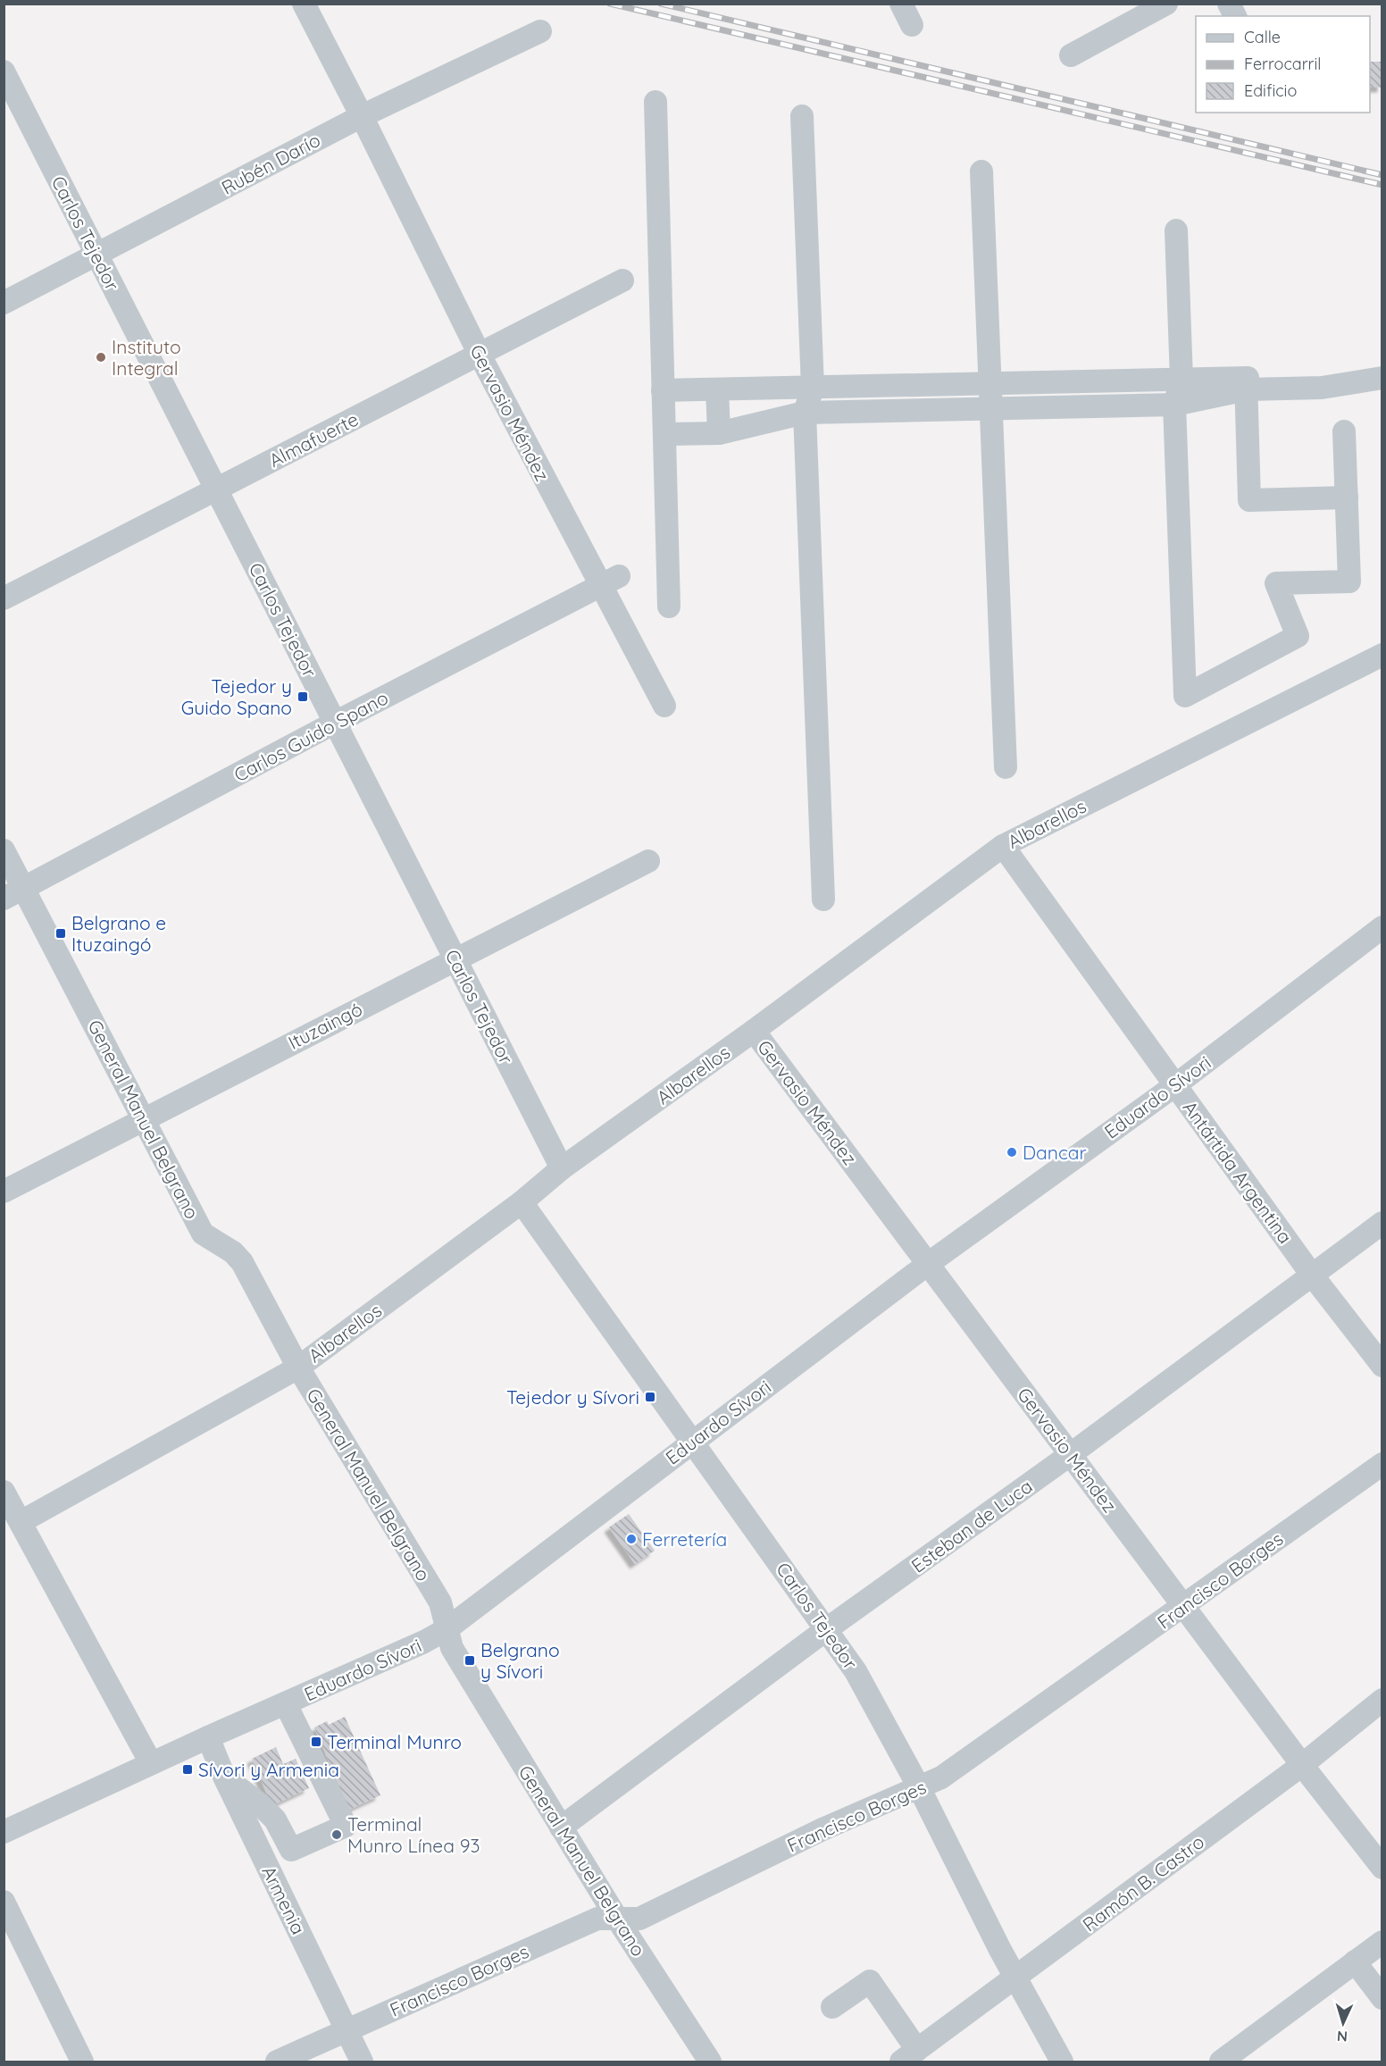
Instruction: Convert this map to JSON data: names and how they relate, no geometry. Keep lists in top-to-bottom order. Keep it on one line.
{"streets":{"street":["Rubén Darío","Carlos Tejedor","Gervasio Méndez","Almafuerte","Carlos Guido Spano","Albarellos","Ituzaingó","Eduardo Sívori","General Manuel Belgrano","Antártida Argentina","Esteban de Luca","Francisco Borges","Ramón B. Castro","Armenia"]},"crossings":[["Rubén Darío","Carlos Tejedor"],["Rubén Darío","Gervasio Méndez"],["Carlos Tejedor","Almafuerte"],["Carlos Tejedor","Carlos Guido Spano"],["Carlos Tejedor","Albarellos"],["Carlos Tejedor","Ituzaingó"],["Carlos Tejedor","Eduardo Sívori"],["Carlos Tejedor","Esteban de Luca"],["Carlos Tejedor","Francisco Borges"],["Carlos Tejedor","Ramón B. Castro"],["Gervasio Méndez","Almafuerte"],["Gervasio Méndez","Carlos Guido Spano"],["Gervasio Méndez","Albarellos"],["Gervasio Méndez","Eduardo Sívori"],["Gervasio Méndez","Esteban de Luca"],["Gervasio Méndez","Francisco Borges"],["Gervasio Méndez","Ramón B. Castro"],["Carlos Guido Spano","General Manuel Belgrano"],["Albarellos","General Manuel Belgrano"],["Albarellos","Antártida Argentina"],["Ituzaingó","General Manuel Belgrano"],["Eduardo Sívori","General Manuel Belgrano"],["Eduardo Sívori","Antártida Argentina"],["Eduardo Sívori","Armenia"],["General Manuel Belgrano","Esteban de Luca"],["General Manuel Belgrano","Francisco Borges"],["Antártida Argentina","Esteban de Luca"],["Francisco Borges","Armenia"]],"places":{"other":["Instituto Integral","Dancar","Ferretería","Terminal Munro Línea 93"],"transit":["Tejedor y Guido Spano","Belgrano e Ituzaingó","Tejedor y Sívori","Belgrano y Sívori","Terminal Munro","Sívori y Armenia"]},"legend":["Calle","Ferrocarril","Edificio"],"north":"bottom"}
